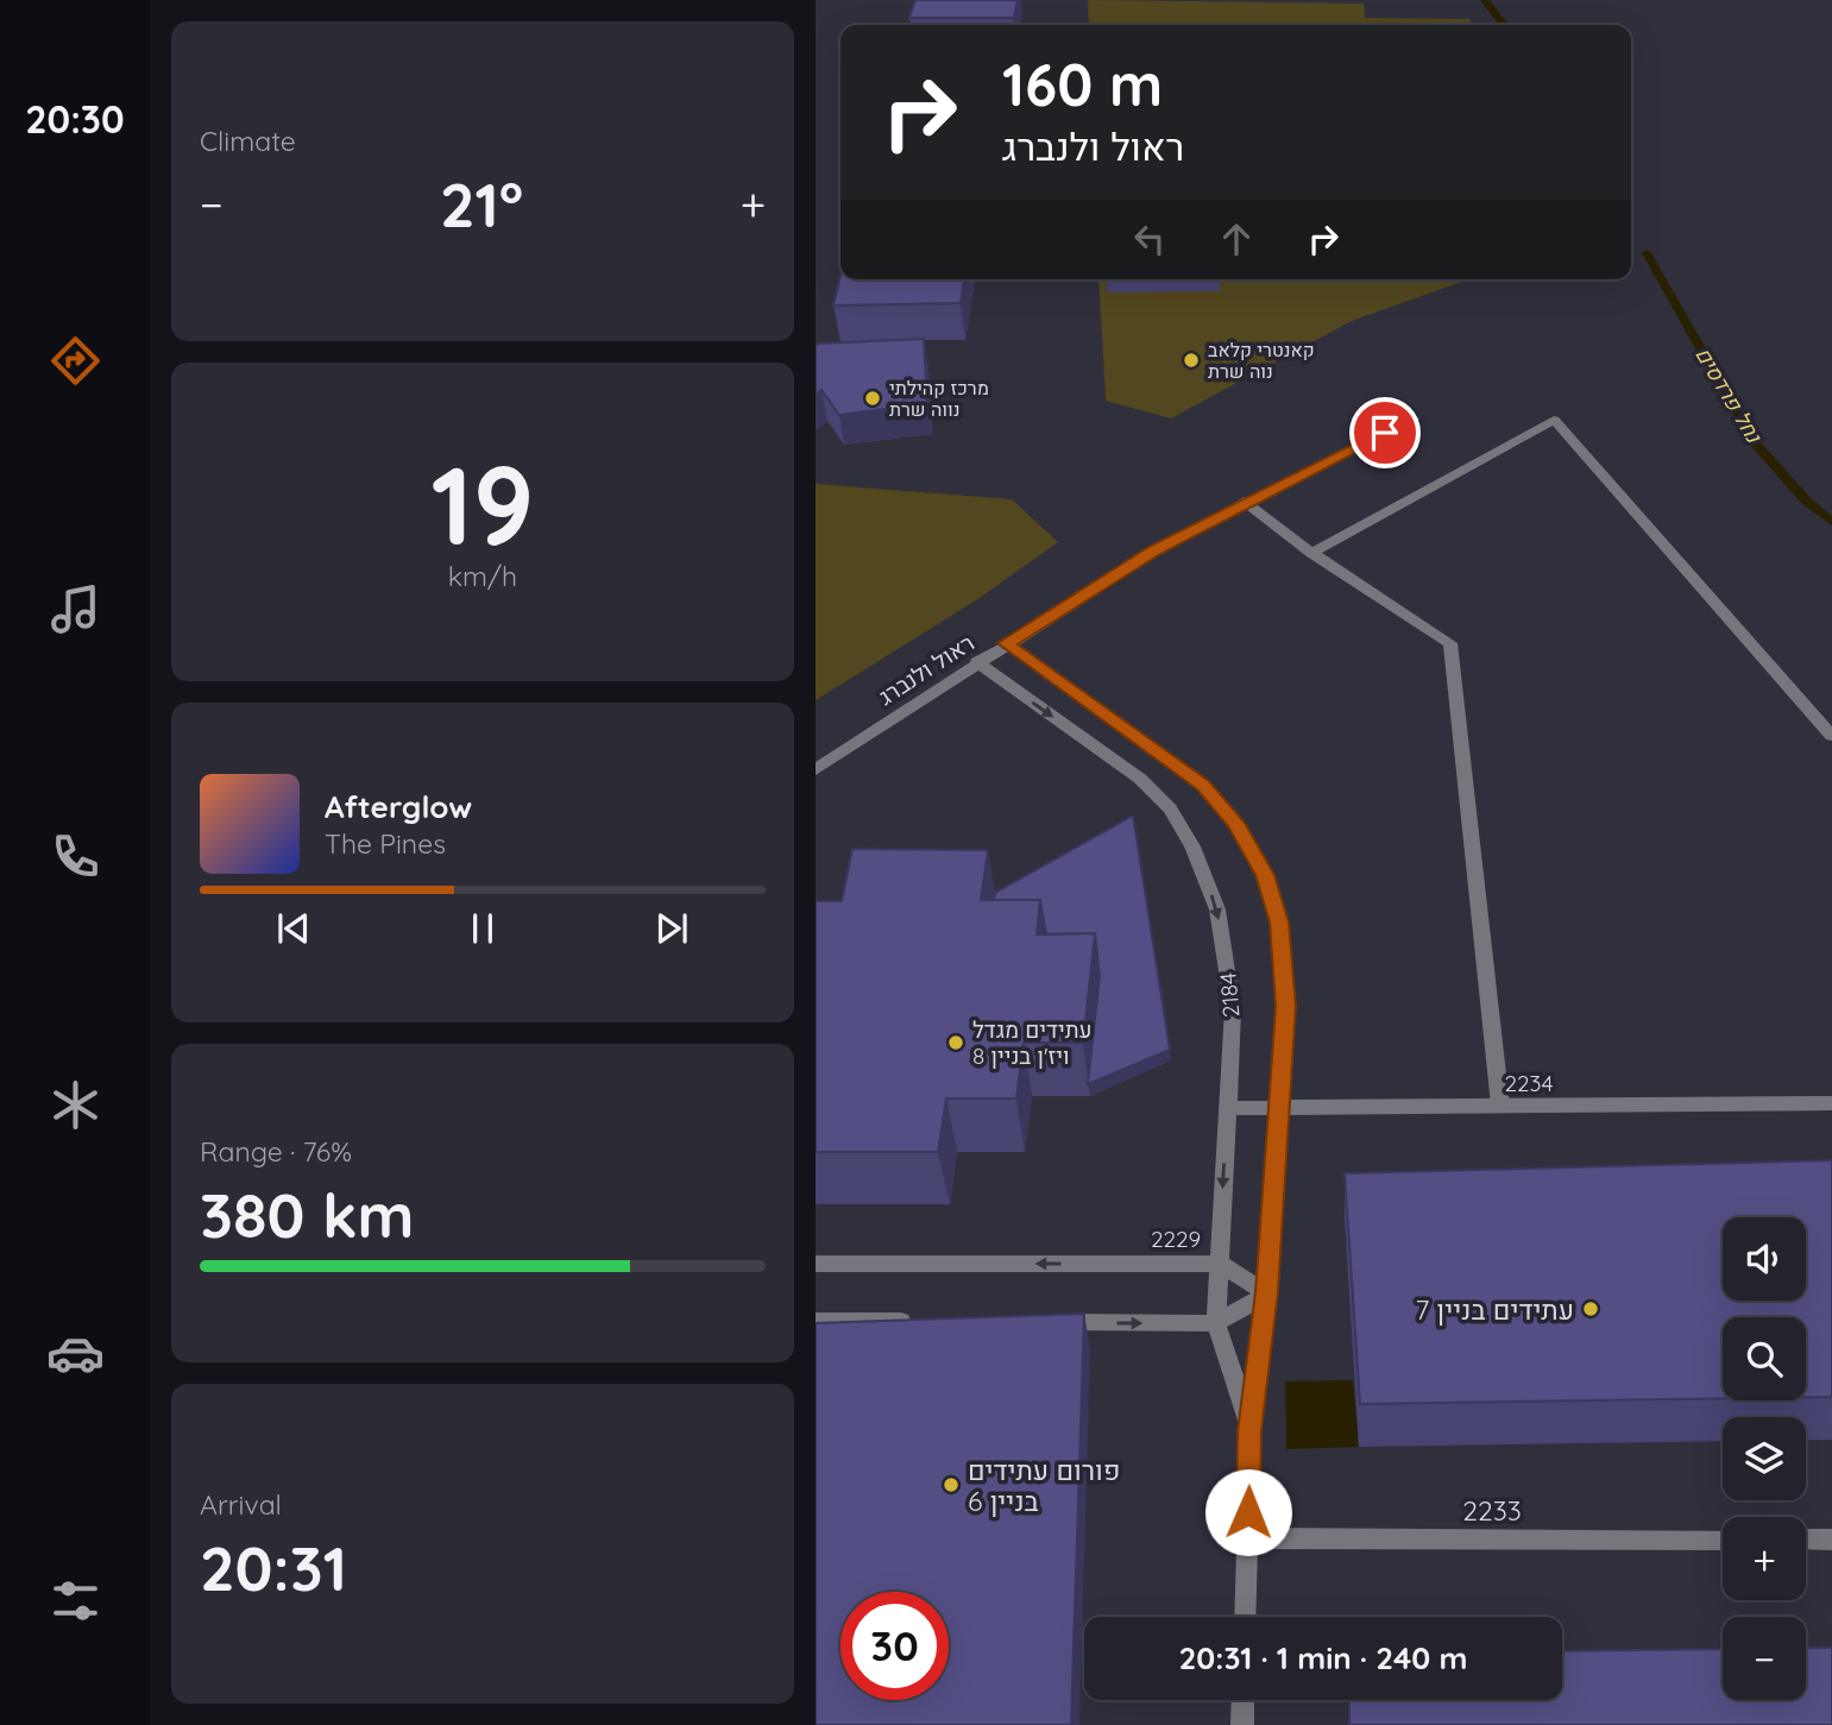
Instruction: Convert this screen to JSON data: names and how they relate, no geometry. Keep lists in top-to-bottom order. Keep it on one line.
{"streets":{"street":["ראול ולנברג","2184","2234","2229","2233"]},"crossings":[["ראול ולנברג","2184"],["2184","2234"],["2184","2229"],["2184","2233"]],"water":["נחל פרדסים"],"places":["קאנטרי קלאב נוה שרת","מרכז קהילתי נווה שרת","עתידים מגדל ויז'ן בניין 8","עתידים בניין 7","פורום עתידים בניין 6"],"page":{"tabs":"20:30","tile":["Climate",["19","km/h"],["Range · 76%","380 km"],["Arrival","20:31"]],"turn":["160 m","ראול ולנברג"],"heat":["−","21°","+"],"song":["Afterglow","The Pines"],"map_buttons":["+","−"],"limit":"30","trip":"20:31 · 1 min · 240 m"}}
